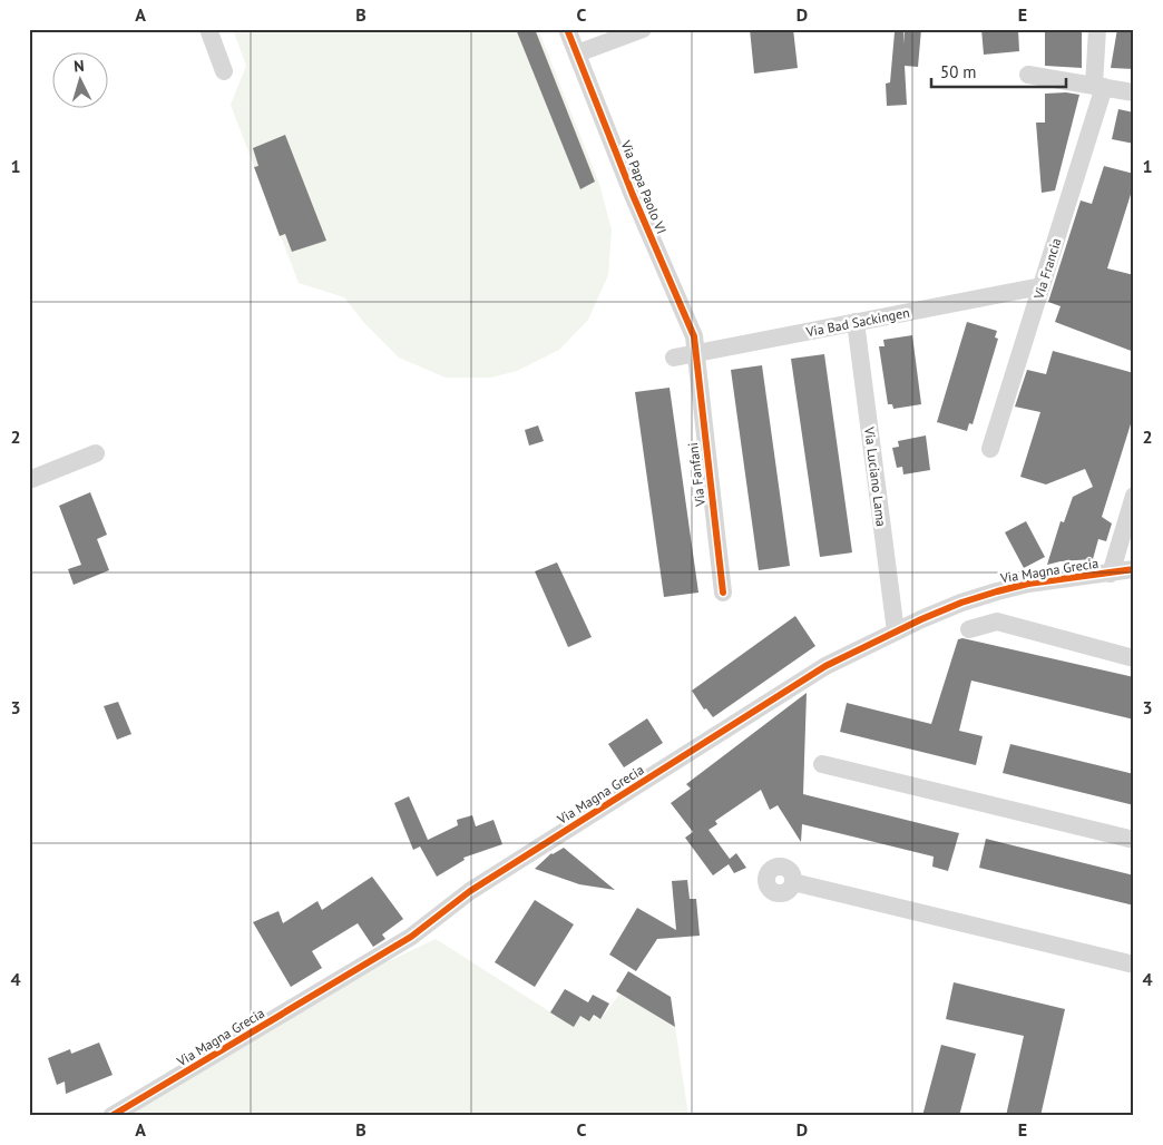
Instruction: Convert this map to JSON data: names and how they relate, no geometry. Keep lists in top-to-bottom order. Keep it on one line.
{"streets":{"street":["Via Papa Paolo VI","Via Francia","Via Bad Sackingen","Via Fanfani","Via Luciano Lama","Via Magna Grecia"]},"crossings":[["Via Papa Paolo VI","Via Bad Sackingen"],["Via Papa Paolo VI","Via Fanfani"],["Via Francia","Via Bad Sackingen"],["Via Bad Sackingen","Via Fanfani"],["Via Bad Sackingen","Via Luciano Lama"],["Via Luciano Lama","Via Magna Grecia"]],"scale_bar":"50 m","north":"top","grid":{"columns":["A","B","C","D","E"],"rows":["1","2","3","4"]}}
